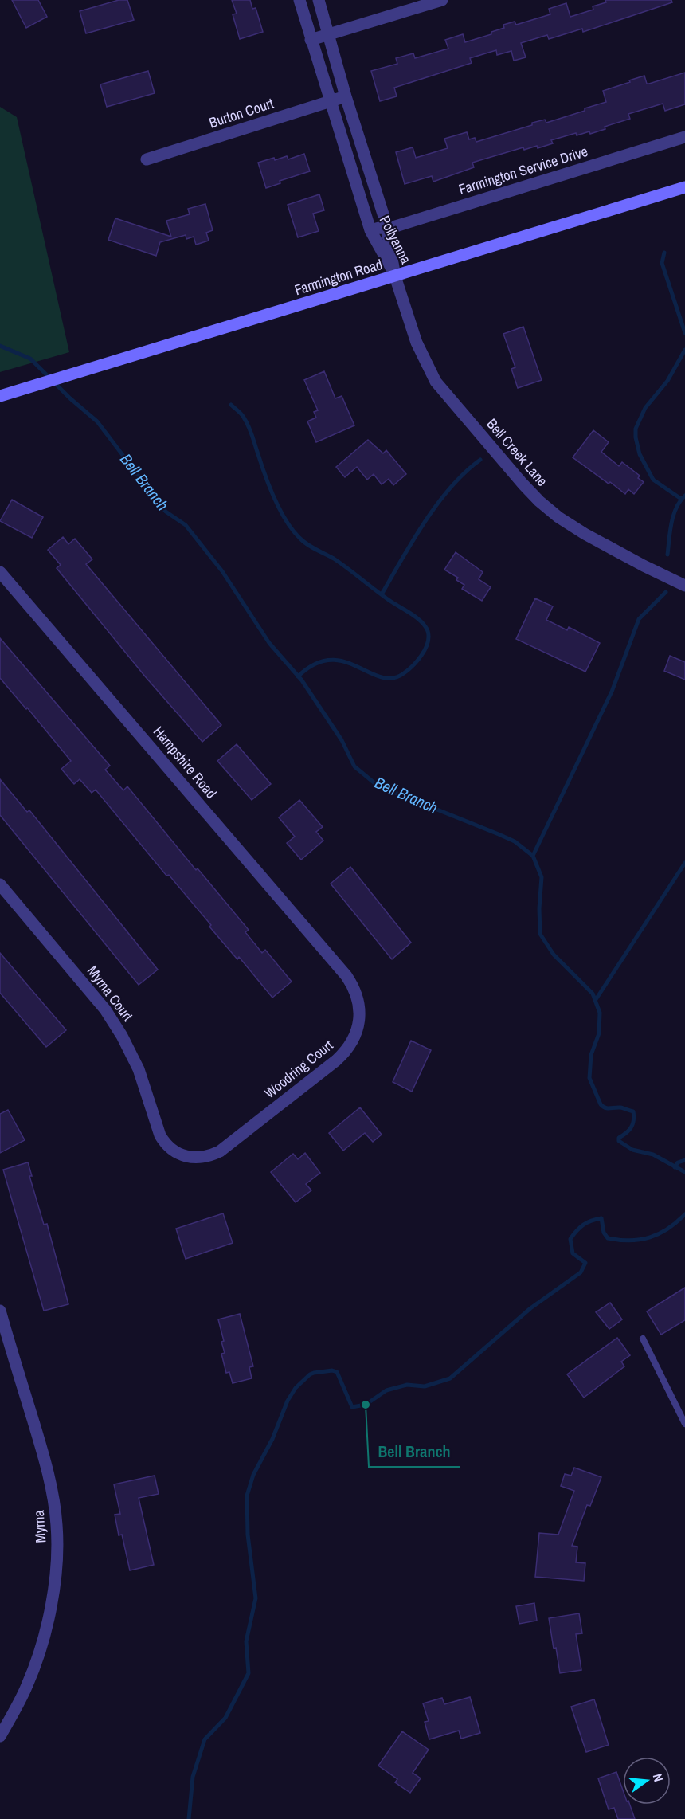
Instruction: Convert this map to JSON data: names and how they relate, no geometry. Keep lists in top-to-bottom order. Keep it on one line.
{"streets":{"main road":["Farmington Road"],"street":["Burton Court","Farmington Service Drive","Pollyanna","Bell Creek Lane","Hampshire Road","Myrna Court","Woodring Court","Myrna"]},"crossings":[["Burton Court","Pollyanna"],["Farmington Service Drive","Pollyanna"],["Pollyanna","Farmington Road"],["Pollyanna","Bell Creek Lane"],["Farmington Road","Bell Creek Lane"],["Hampshire Road","Woodring Court"],["Myrna Court","Woodring Court"]],"water":["Bell Branch"],"places":["Bell Branch"],"north":"right"}
